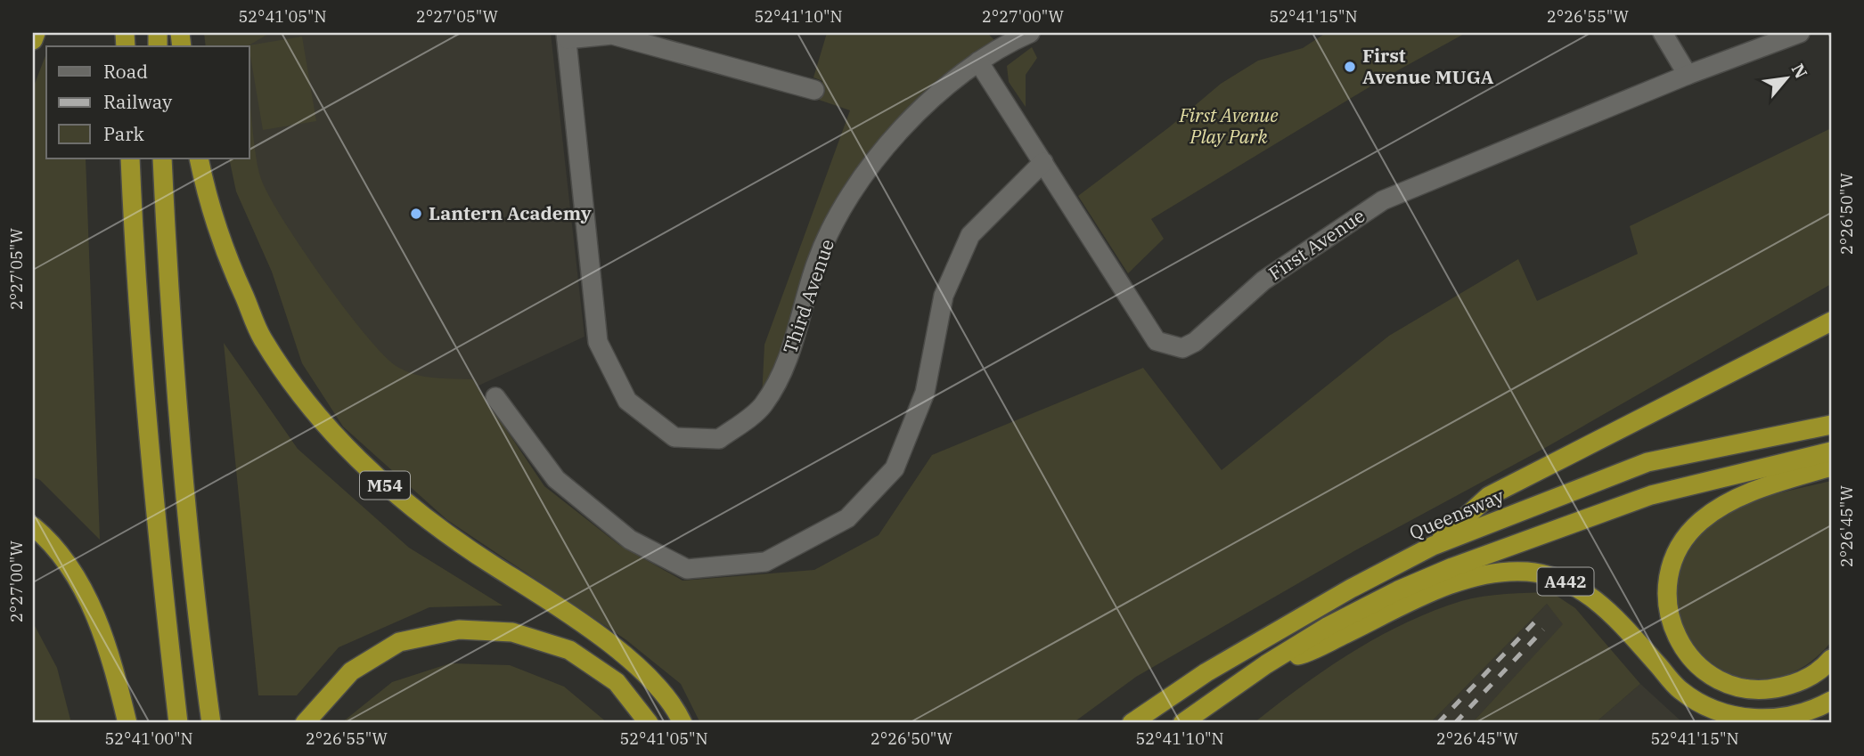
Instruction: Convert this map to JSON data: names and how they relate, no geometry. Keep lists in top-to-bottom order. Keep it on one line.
{"streets":{"highway":["M54","Queensway","A442"],"street":["First Avenue","Third Avenue"]},"crossings":[["First Avenue","Third Avenue"]],"parks":["First Avenue Play Park"],"places":["First Avenue MUGA","Lantern Academy"],"legend":["Road","Railway","Park"],"north":"top right","coordinates":["52°41'05\"N","2°27'05\"W","52°41'10\"N","2°27'00\"W","52°41'15\"N","2°26'55\"W","2°26'50\"W","2°26'45\"W","52°41'00\"N"]}
